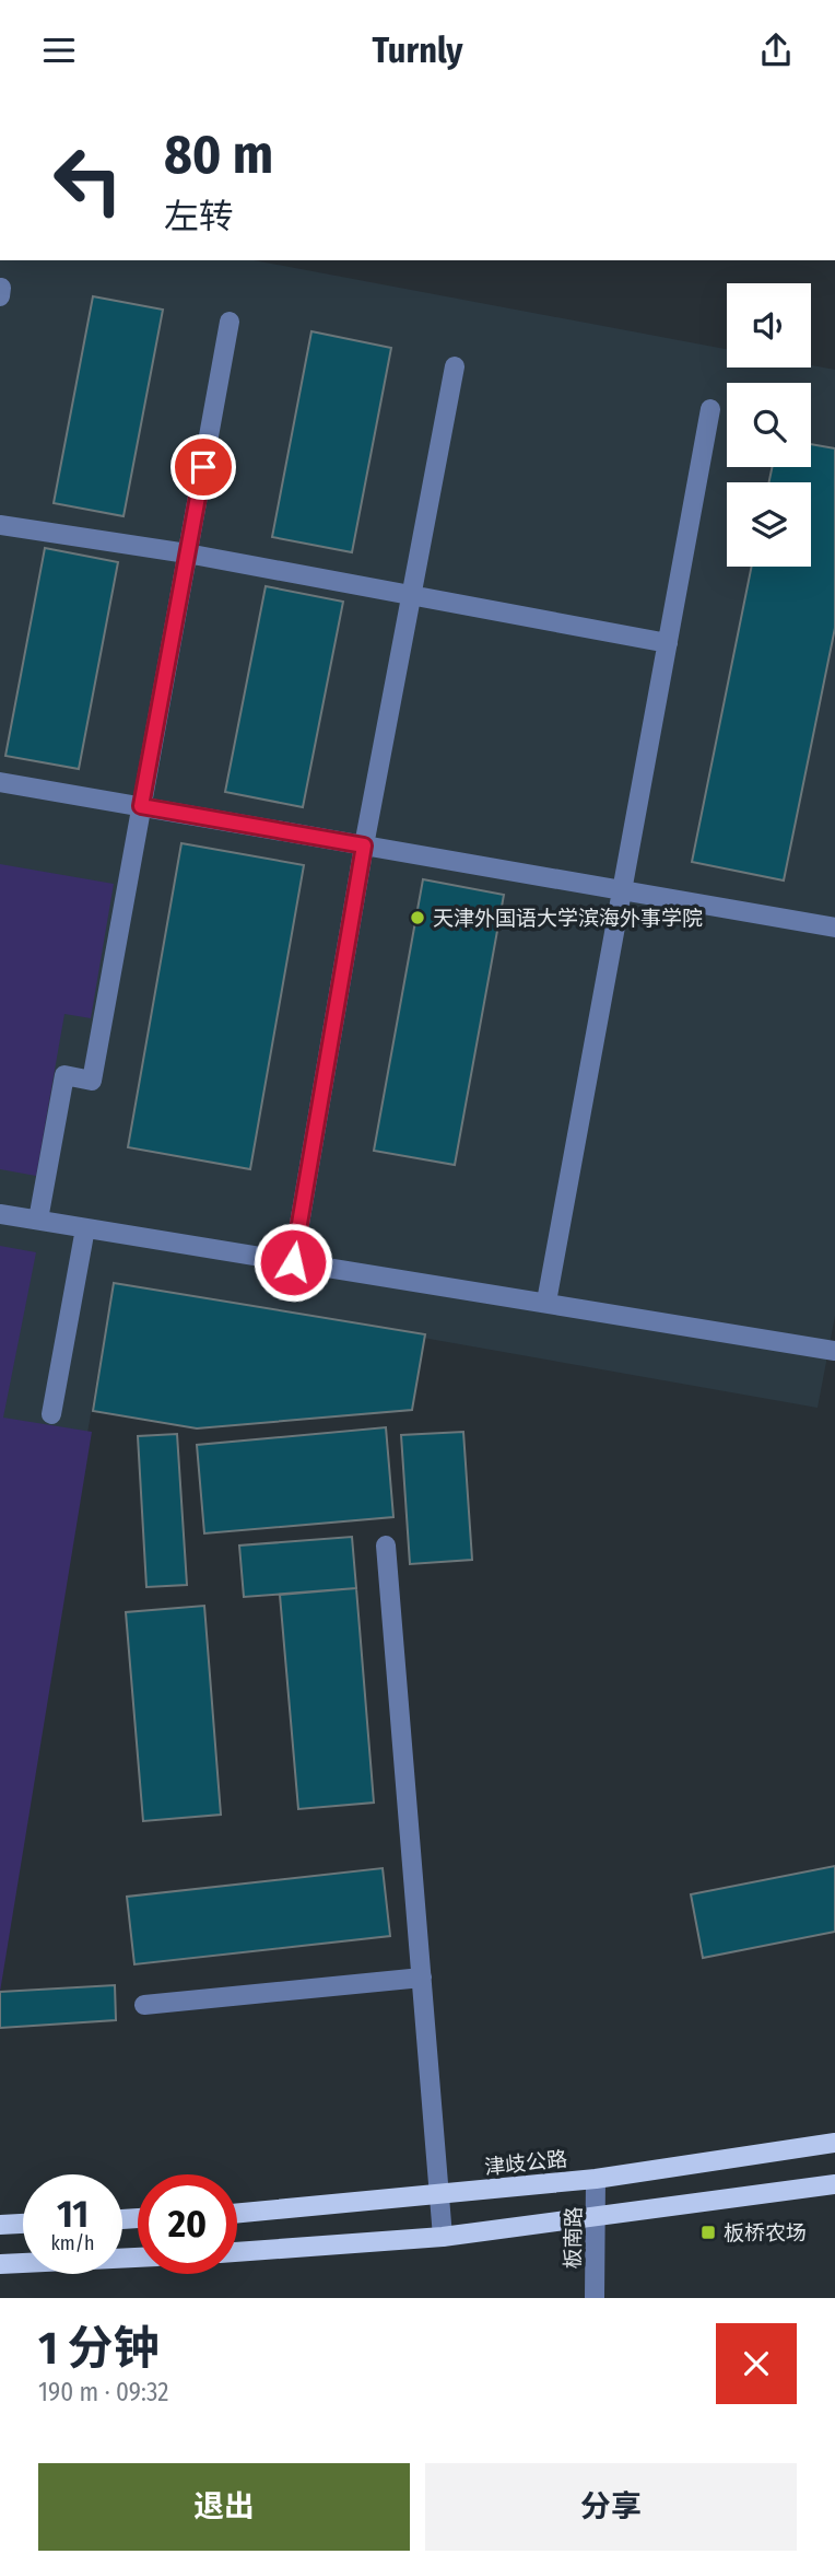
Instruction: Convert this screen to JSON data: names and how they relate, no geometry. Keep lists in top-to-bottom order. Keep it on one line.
{"streets":{"main road":["津歧公路"],"street":["板南路"]},"crossings":[["津歧公路","板南路"]],"places":{"other":["天津外国语大学滨海外事学院"],"transit":["板桥农场"]},"page":{"header":"Turnly","turn":["80 m","左转"],"speed":"11 km/h","limit":"20","heading":["1 分钟","190 m · 09:32"],"buttons":["退出","分享"]}}
